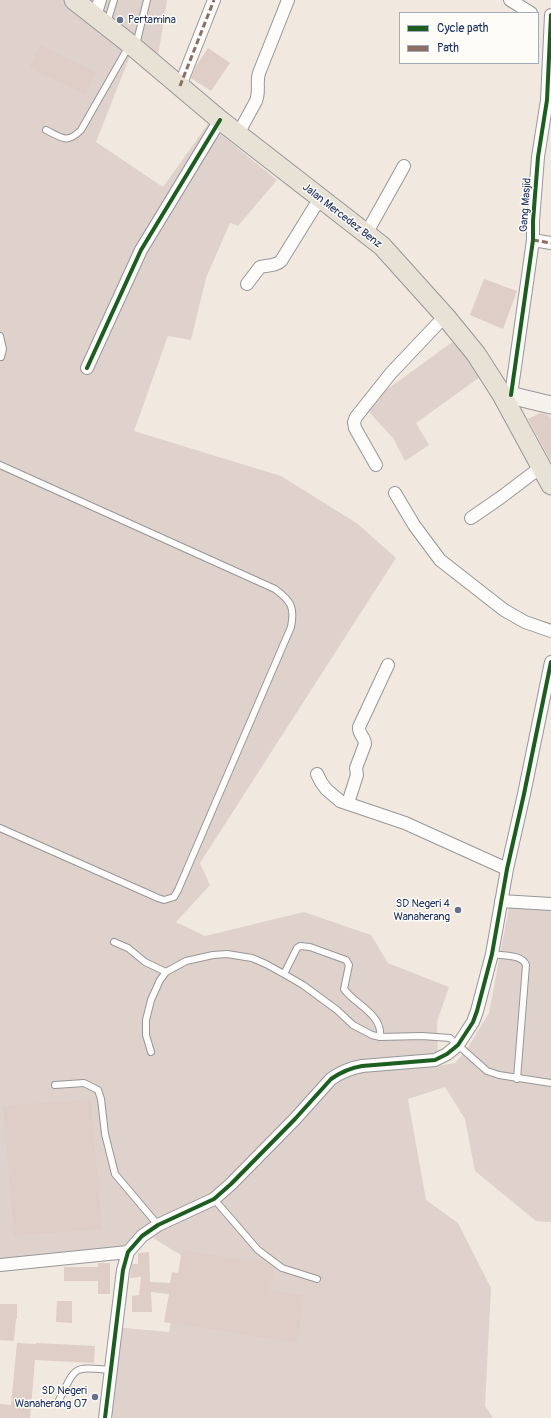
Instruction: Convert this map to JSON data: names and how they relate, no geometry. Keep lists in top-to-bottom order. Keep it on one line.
{"streets":{"main road":["Jalan Mercedez Benz"],"street":["Gang Masjid"]},"crossings":[["Gang Masjid","Jalan Mercedez Benz"]],"places":["Pertamina","SD Negeri 4 Wanaherang","SD Negeri Wanaherang 07"],"legend":["Cycle path","Path"]}
